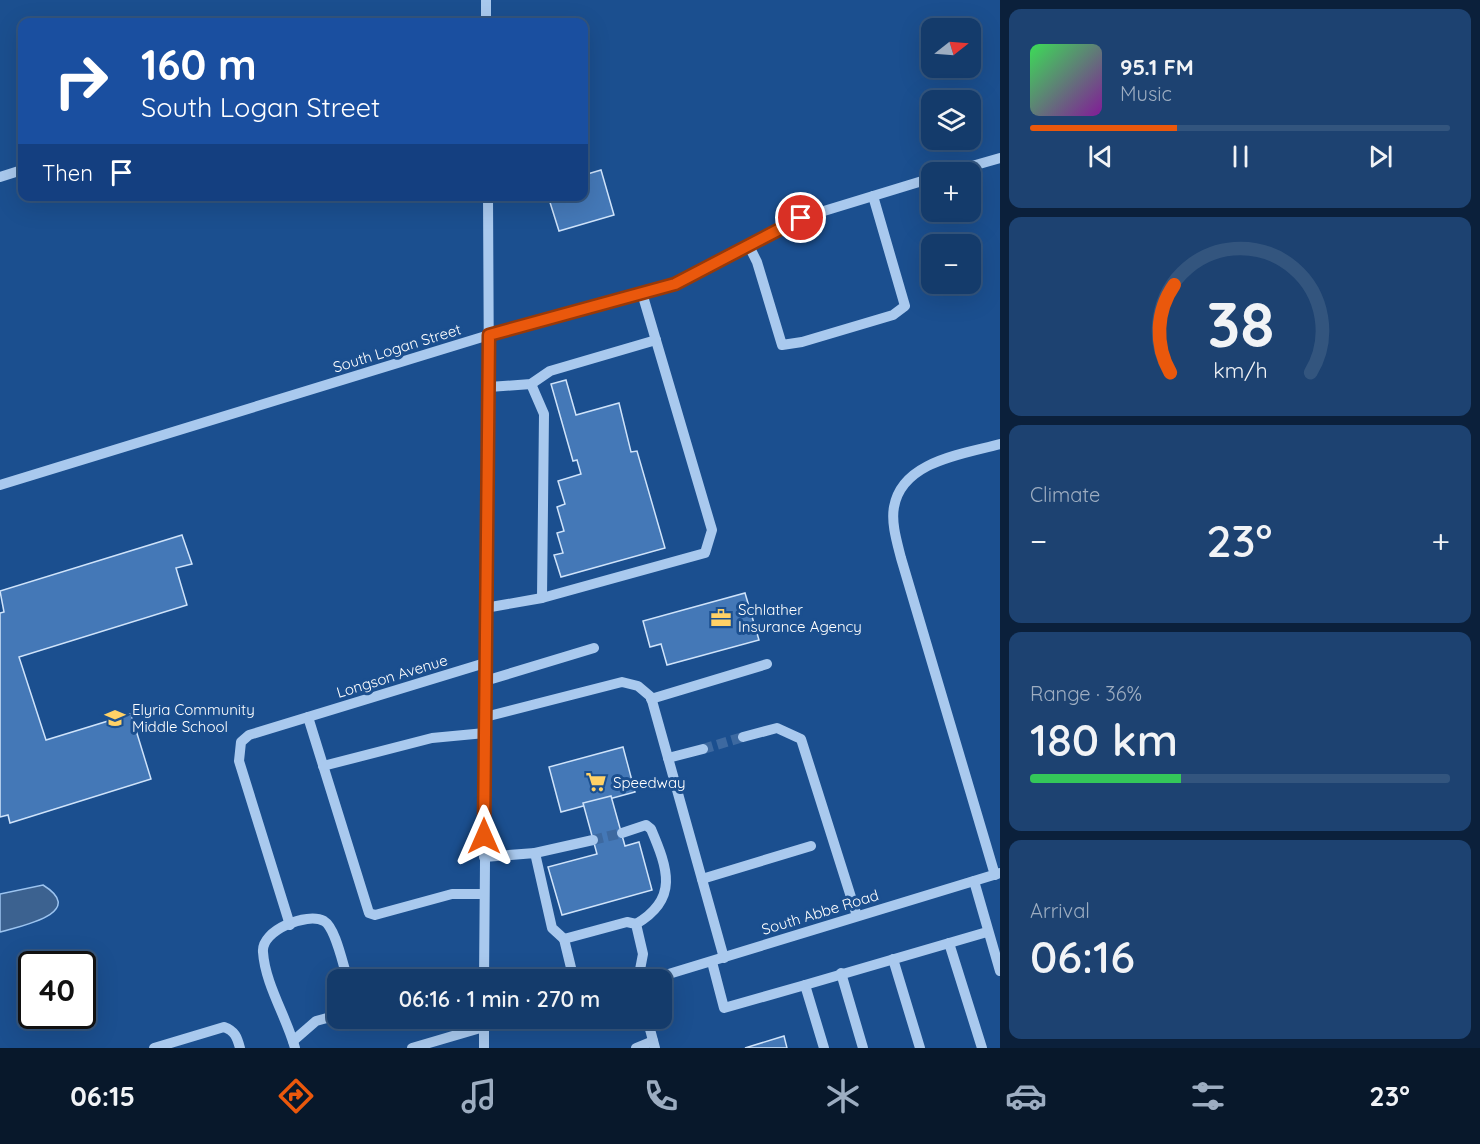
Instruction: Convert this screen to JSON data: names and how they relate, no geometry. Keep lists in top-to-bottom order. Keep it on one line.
{"streets":{"street":["South Logan Street","Longson Avenue","South Abbe Road"]},"places":{"office":["Schlather Insurance Agency"],"school or university":["Elyria Community Middle School"],"supermarket":["Speedway"]},"north":"right","page":{"map_buttons":["+","−"],"turn":["160 m","South Logan Street"],"song":["95.1 FM","Music"],"then":"Then","tile":["Climate",["Range · 36%","180 km"],["Arrival","06:16"]],"heat":["−","23°","+"],"limit":"40","trip":"06:16 · 1 min · 270 m","tabs":["06:15","23°"],"gauge":["38","km/h"]}}
